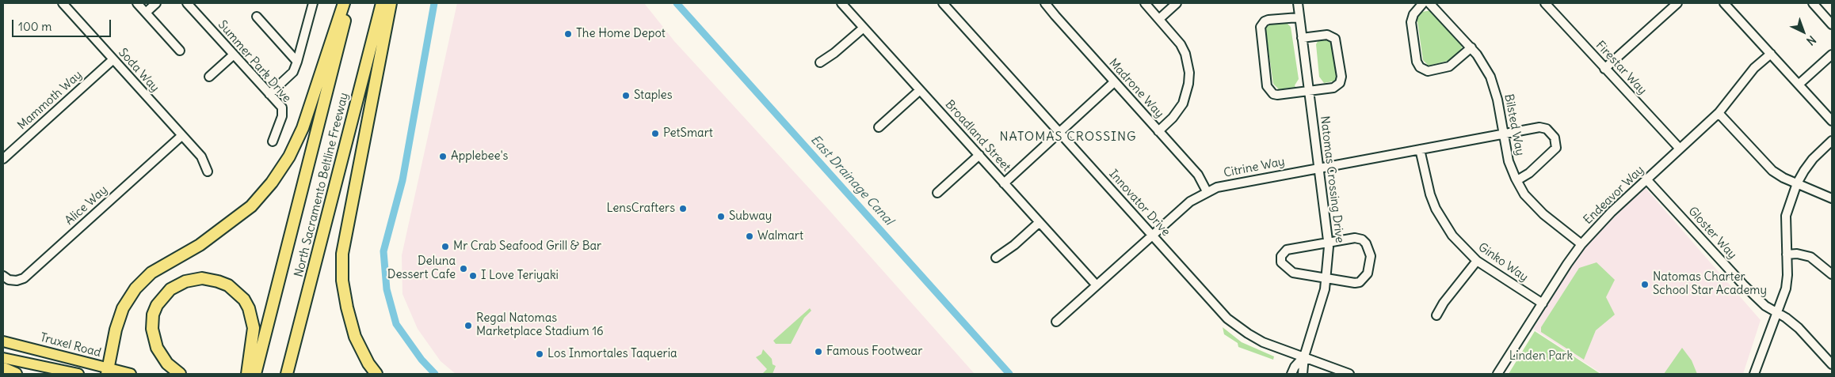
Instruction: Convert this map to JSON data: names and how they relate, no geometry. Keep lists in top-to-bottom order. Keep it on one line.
{"streets":{"highway":["North Sacramento Beltline Freeway"],"main road":["Truxel Road"],"street":["Summer Park Drive","Firestar Way","Soda Way","Madrone Way","Mammoth Way","Bilsted Way","Broadland Street","Citrine Way","Natomas Crossing Drive","Endeavor Way","Innovator Drive","Alice Way","Gloster Way","Ginko Way"]},"crossings":[["Firestar Way","Endeavor Way"],["Soda Way","Mammoth Way"],["Soda Way","Alice Way"],["Madrone Way","Citrine Way"],["Bilsted Way","Citrine Way"],["Bilsted Way","Endeavor Way"],["Broadland Street","Citrine Way"],["Citrine Way","Natomas Crossing Drive"],["Citrine Way","Innovator Drive"],["Citrine Way","Ginko Way"],["Natomas Crossing Drive","Innovator Drive"],["Endeavor Way","Gloster Way"],["Endeavor Way","Ginko Way"]],"districts":["NATOMAS CROSSING"],"water":["East Drainage Canal"],"parks":["Linden Park"],"places":["The Home Depot","Staples","PetSmart","Applebee's","LensCrafters","Subway","Walmart","Mr Crab Seafood Grill & Bar","Deluna Dessert Cafe","I Love Teriyaki","Natomas Charter School Star Academy","Regal Natomas Marketplace Stadium 16","Famous Footwear","Los Inmortales Taqueria"],"scale_bar":"100 m","north":"bottom right"}
